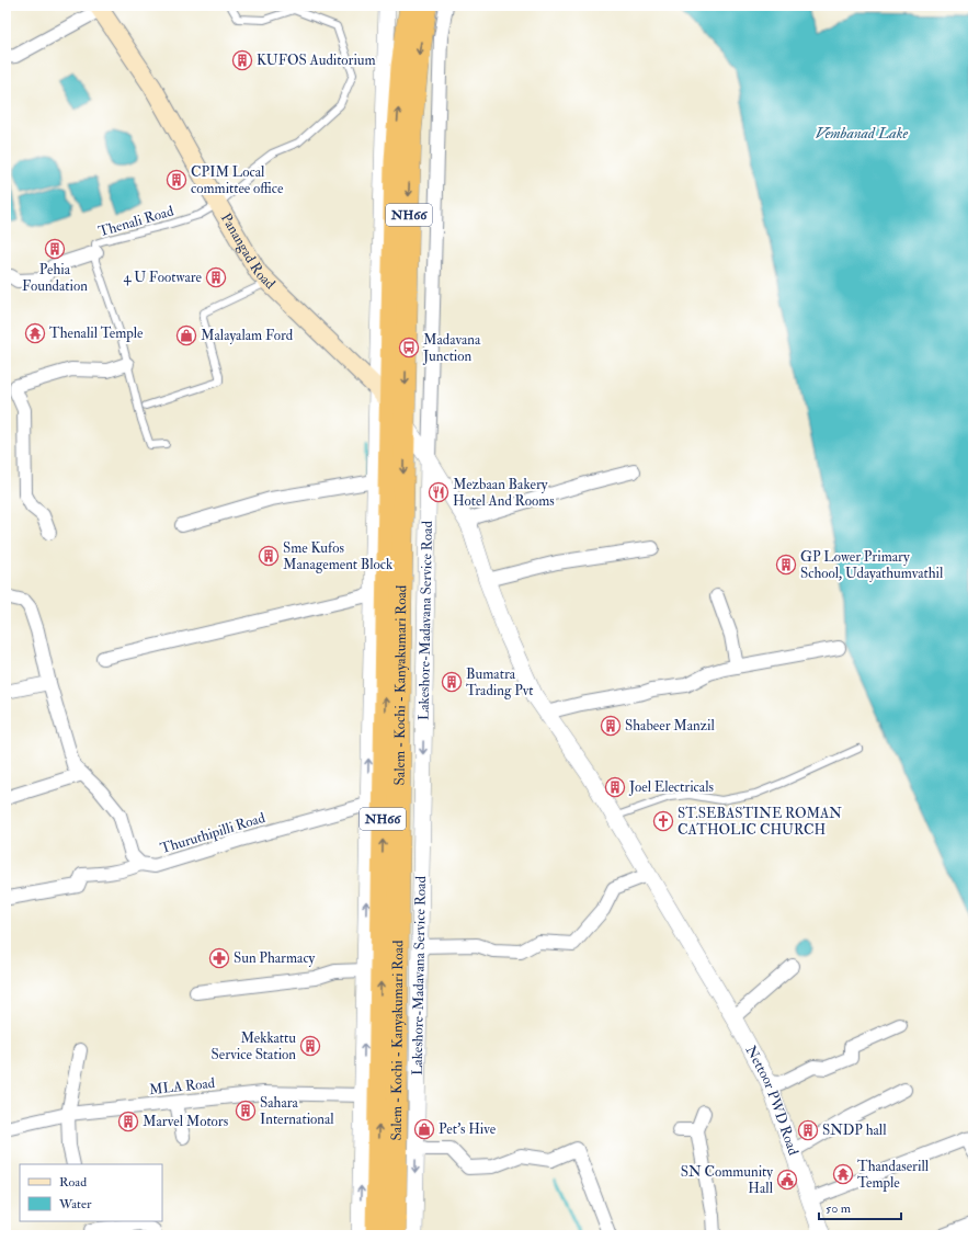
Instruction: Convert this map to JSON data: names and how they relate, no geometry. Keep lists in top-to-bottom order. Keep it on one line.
{"streets":{"highway":["NH66","Salem - Kochi - Kanyakumari Road"],"main road":["Panangad Road"],"street":["Lakeshore-Madavana Service Road","Thuruthipilli Road","MLA Road","Nettoor PWD Road"],"lane":["Thenali Road"]},"crossings":[["Thenali Road","Panangad Road"],["Panangad Road","Salem - Kochi - Kanyakumari Road"],["Lakeshore-Madavana Service Road","Nettoor PWD Road"],["Salem - Kochi - Kanyakumari Road","Nettoor PWD Road"]],"water":["Vembanad Lake"],"places":{"building":["KUFOS Auditorium","CPIM Local committee office","Pehia Foundation","4 U Footware","Sme Kufos Management Block","GP Lower Primary School, Udayathumvathil","Bumatra Trading Pvt","Shabeer Manzil","Joel Electricals","Mekkattu Service Station","Sahara International","Marvel Motors","SNDP hall"],"temple":["Thenalil Temple","Thandaserill Temple"],"shop":["Malayalam Ford","Pet's Hive"],"bus stop":["Madavana Junction"],"restaurant":["Mezbaan Bakery Hotel And Rooms"],"church":["ST.SEBASTINE ROMAN CATHOLIC CHURCH"],"pharmacy":["Sun Pharmacy"],"public building":["SN Community Hall"]},"legend":["Road","Water"],"scale_bar":"50 m"}
